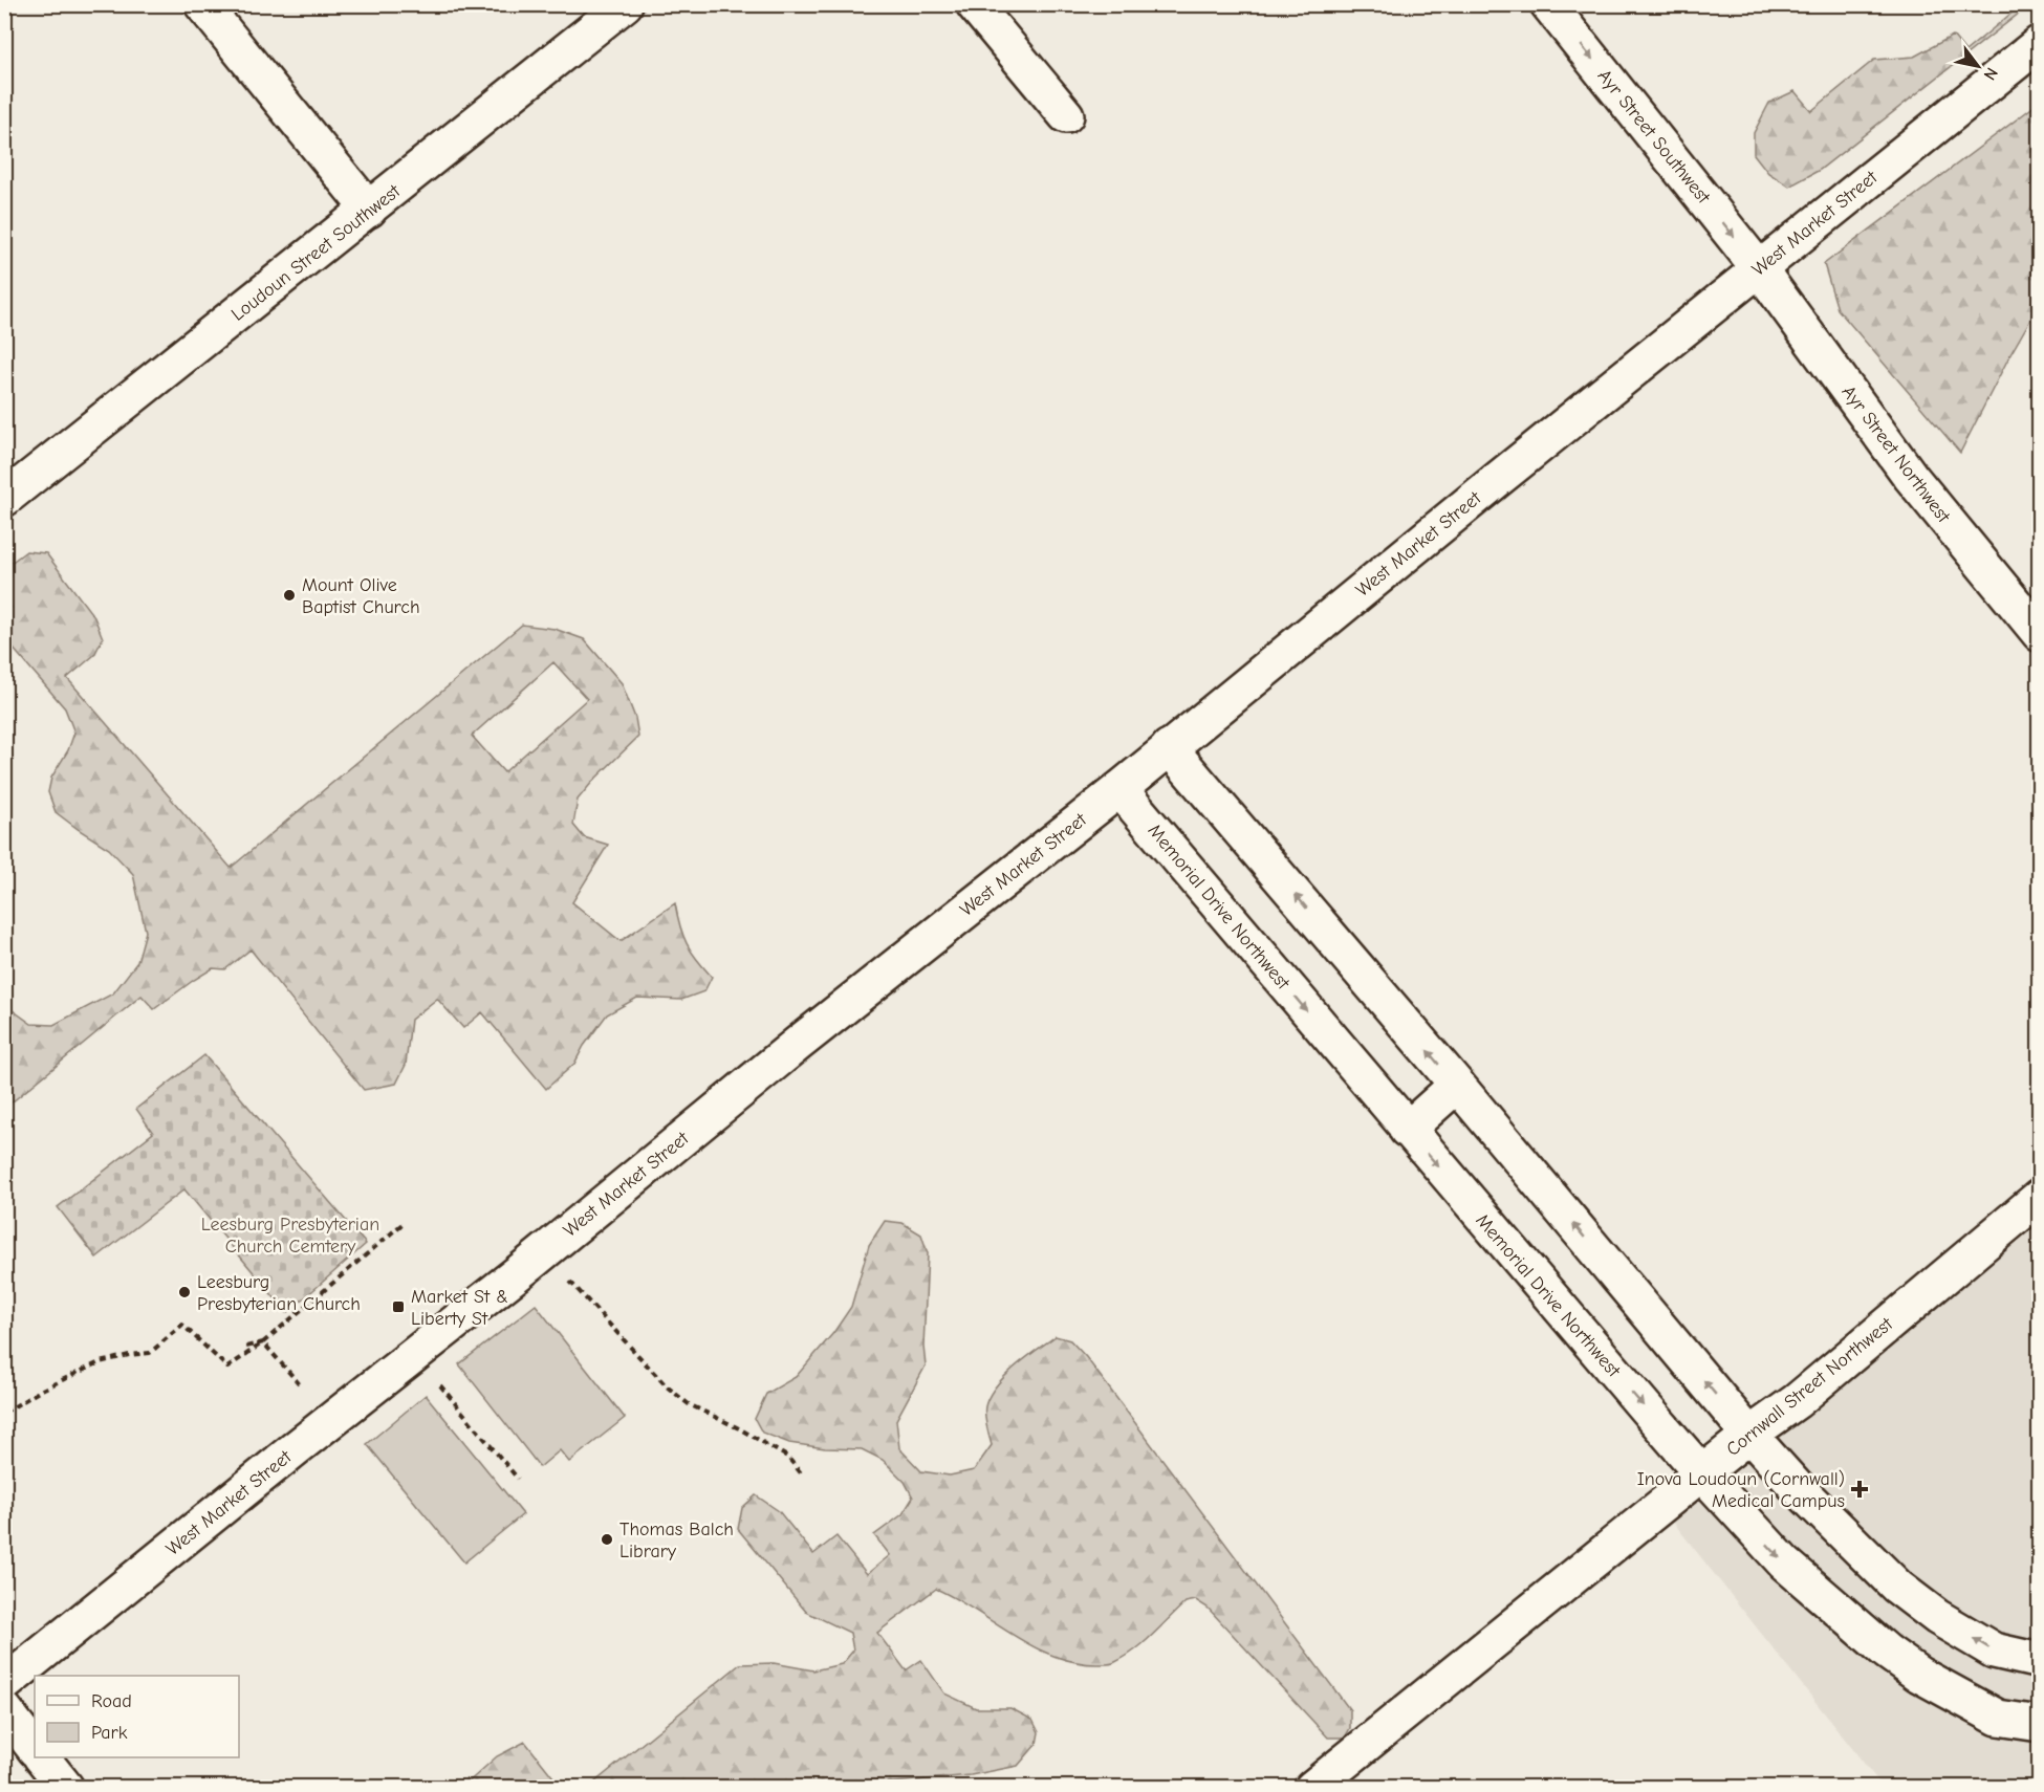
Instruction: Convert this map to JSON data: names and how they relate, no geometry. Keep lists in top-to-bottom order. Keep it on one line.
{"streets":{"street":["Ayr Street Southwest","West Market Street","Loudoun Street Southwest","Ayr Street Northwest","Memorial Drive Northwest","Cornwall Street Northwest"]},"crossings":[["Ayr Street Southwest","West Market Street"],["Ayr Street Southwest","Ayr Street Northwest"],["West Market Street","Ayr Street Northwest"],["West Market Street","Memorial Drive Northwest"],["Memorial Drive Northwest","Cornwall Street Northwest"]],"one_way":["Ayr Street Southwest"],"parks":["Leesburg Presbyterian Church Cemtery"],"places":{"other":["Mount Olive Baptist Church","Leesburg Presbyterian Church","Thomas Balch Library"],"transit":["Market St & Liberty St"],"health":["Inova Loudoun (Cornwall) Medical Campus"]},"legend":["Road","Park"],"north":"bottom right"}
